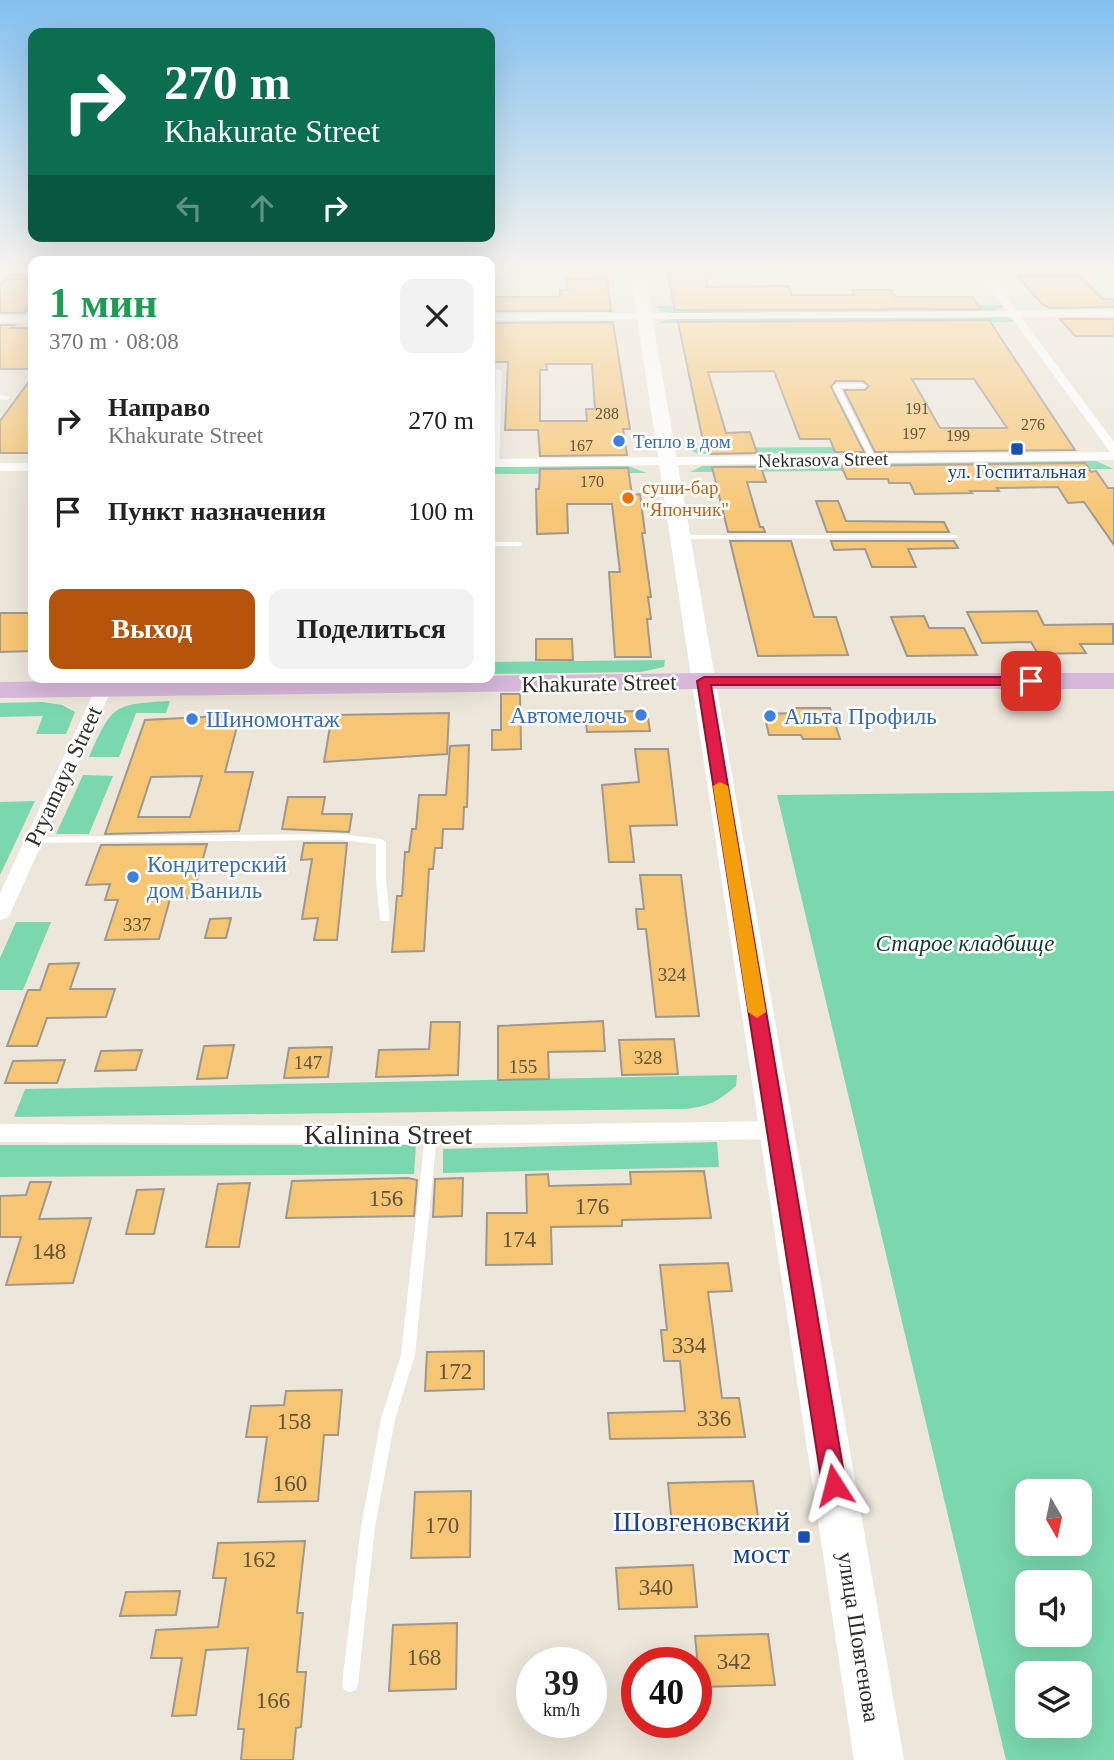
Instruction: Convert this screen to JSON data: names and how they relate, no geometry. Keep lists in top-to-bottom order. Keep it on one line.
{"streets":{"main road":["Khakurate Street","улица Шовгенова"],"street":["Nekrasova Street","Pryamaya Street","Kalinina Street"]},"crossings":[["Nekrasova Street","улица Шовгенова"],["Khakurate Street","Pryamaya Street"],["Khakurate Street","улица Шовгенова"],["Kalinina Street","улица Шовгенова"]],"parks":["Старое кладбище"],"places":{"other":["Тепло в дом","суши-бар \"Япончик\"","Автомелочь","Альта Профиль","Шиномонтаж","Кондитерский дом Ваниль"],"transit":["ул. Госпитальная","Шовгеновский мост"]},"house_numbers":["191","288","276","197","199","167","170","337","324","328","147","155","156","176","174","148","334","172","336","158","160","170","162","340","168","342","166"],"north":"bottom","page":{"turn":["270 m","Khakurate Street"],"heading":["1 мин","370 m · 08:08"],"list":[{"name":"Направо","note":"Khakurate Street","value":"270 m"},{"name":"Пункт назначения","value":"100 m"}],"buttons":["Выход","Поделиться"],"speed":"39 km/h","limit":"40"}}
